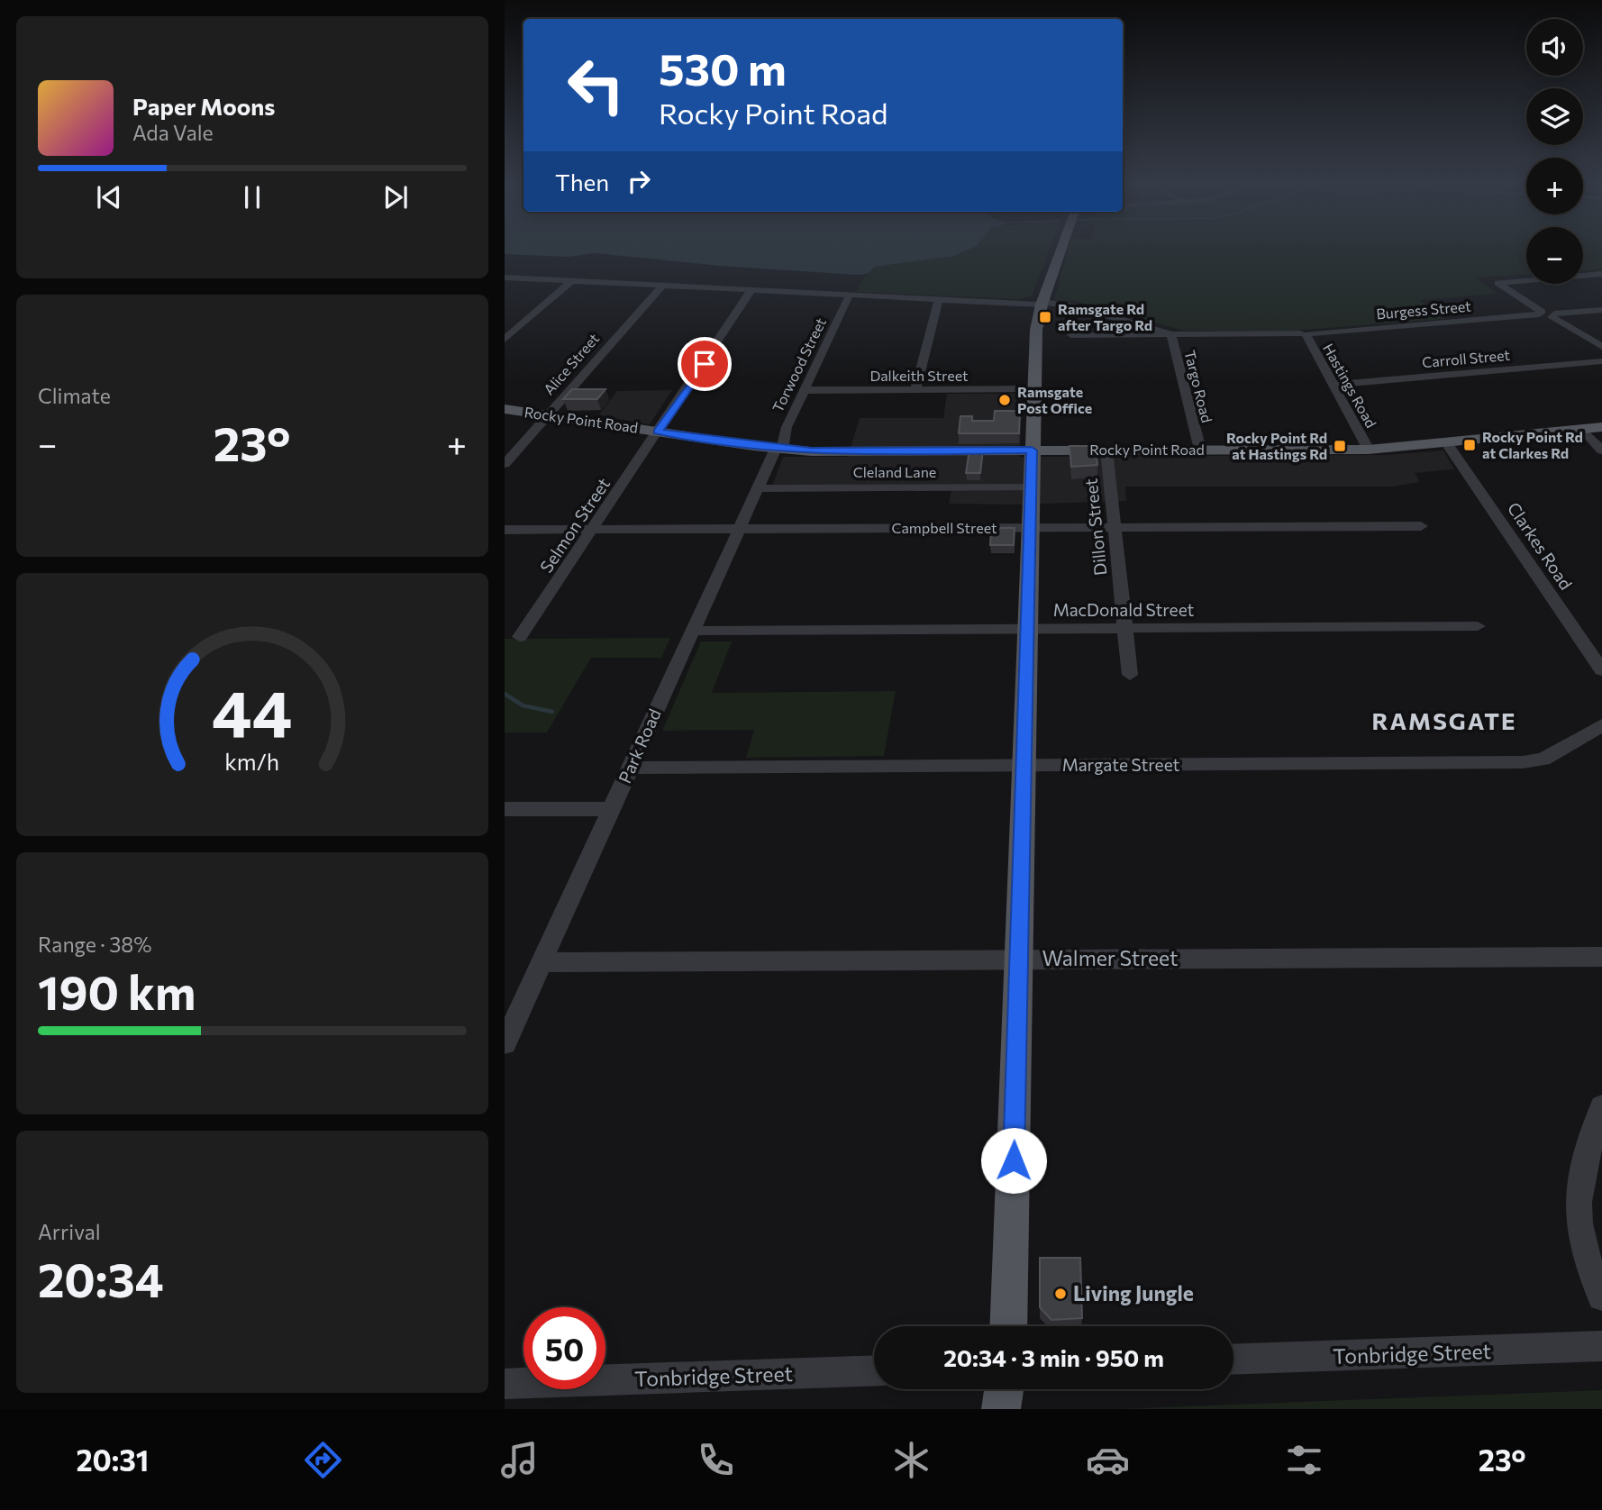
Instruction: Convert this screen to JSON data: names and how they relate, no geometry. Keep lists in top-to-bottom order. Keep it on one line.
{"streets":{"main road":["Rocky Point Road"],"street":["Burgess Street","Carroll Street","Alice Street","Torwood Street","Dalkeith Street","Hastings Road","Targo Road","Cleland Lane","Selmon Street","Dillon Street","Campbell Street","Clarkes Road","MacDonald Street","Park Road","Margate Street","Walmer Street","Tonbridge Street"]},"crossings":[["Burgess Street","Hastings Road"],["Burgess Street","Targo Road"],["Carroll Street","Hastings Road"],["Alice Street","Targo Road"],["Alice Street","Rocky Point Road"],["Torwood Street","Dalkeith Street"],["Torwood Street","Targo Road"],["Torwood Street","Rocky Point Road"],["Torwood Street","Park Road"],["Hastings Road","Rocky Point Road"],["Targo Road","Rocky Point Road"],["Targo Road","Selmon Street"],["Rocky Point Road","Selmon Street"],["Rocky Point Road","Dillon Street"],["Rocky Point Road","Clarkes Road"],["Rocky Point Road","Park Road"],["Cleland Lane","Park Road"],["Selmon Street","Campbell Street"],["Dillon Street","Campbell Street"],["Dillon Street","MacDonald Street"],["Campbell Street","Park Road"],["MacDonald Street","Park Road"],["Park Road","Margate Street"],["Park Road","Walmer Street"]],"districts":["RAMSGATE"],"places":{"transit":["Ramsgate Rd after Targo Rd","Rocky Point Rd at Clarkes Rd","Rocky Point Rd at Hastings Rd"],"other":["Ramsgate Post Office","Living Jungle"]},"page":{"map_buttons":["+","−"],"turn":["530 m","Rocky Point Road"],"song":["Paper Moons","Ada Vale"],"then":"Then","tile":["Climate",["Range · 38%","190 km"],["Arrival","20:34"]],"heat":["−","23°","+"],"limit":"50","trip":"20:34 · 3 min · 950 m","tabs":["20:31","23°"],"gauge":["44","km/h"]}}
